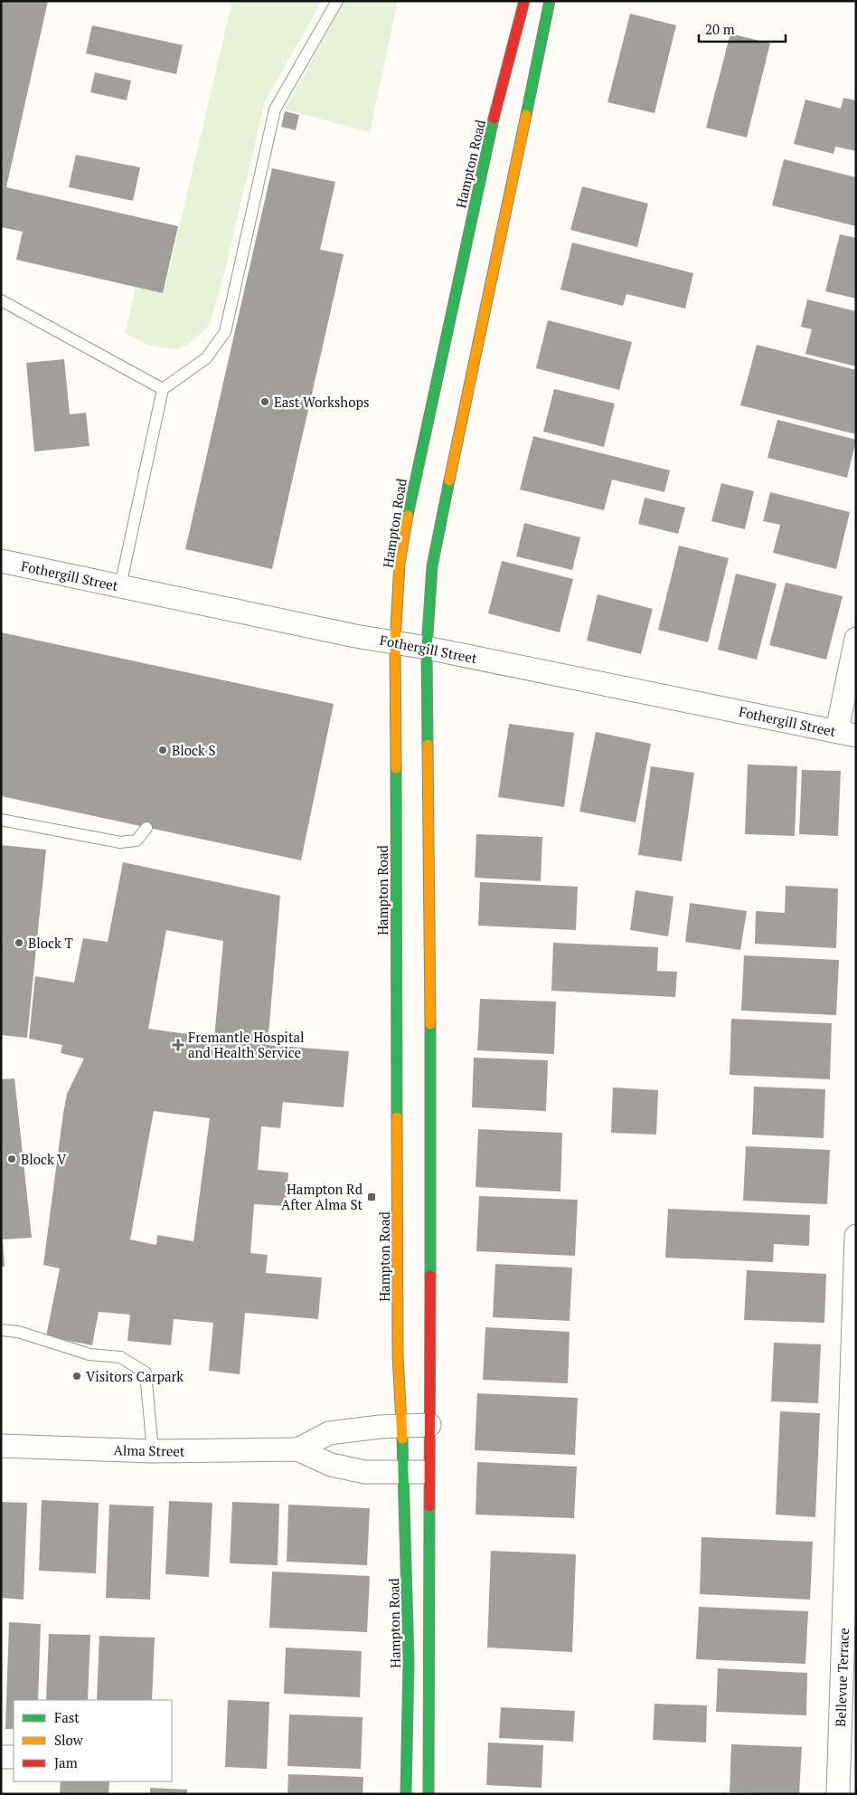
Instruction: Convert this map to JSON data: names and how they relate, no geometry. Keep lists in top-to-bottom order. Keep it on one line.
{"streets":{"main road":["Hampton Road"],"street":["Fothergill Street","Alma Street","Bellevue Terrace"]},"crossings":[["Hampton Road","Fothergill Street"],["Hampton Road","Alma Street"]],"places":{"other":["East Workshops","Block S","Block T","Block V","Visitors Carpark"],"health":["Fremantle Hospital and Health Service"],"transit":["Hampton Rd After Alma St"]},"legend":["Fast","Slow","Jam"],"scale_bar":"20 m"}
